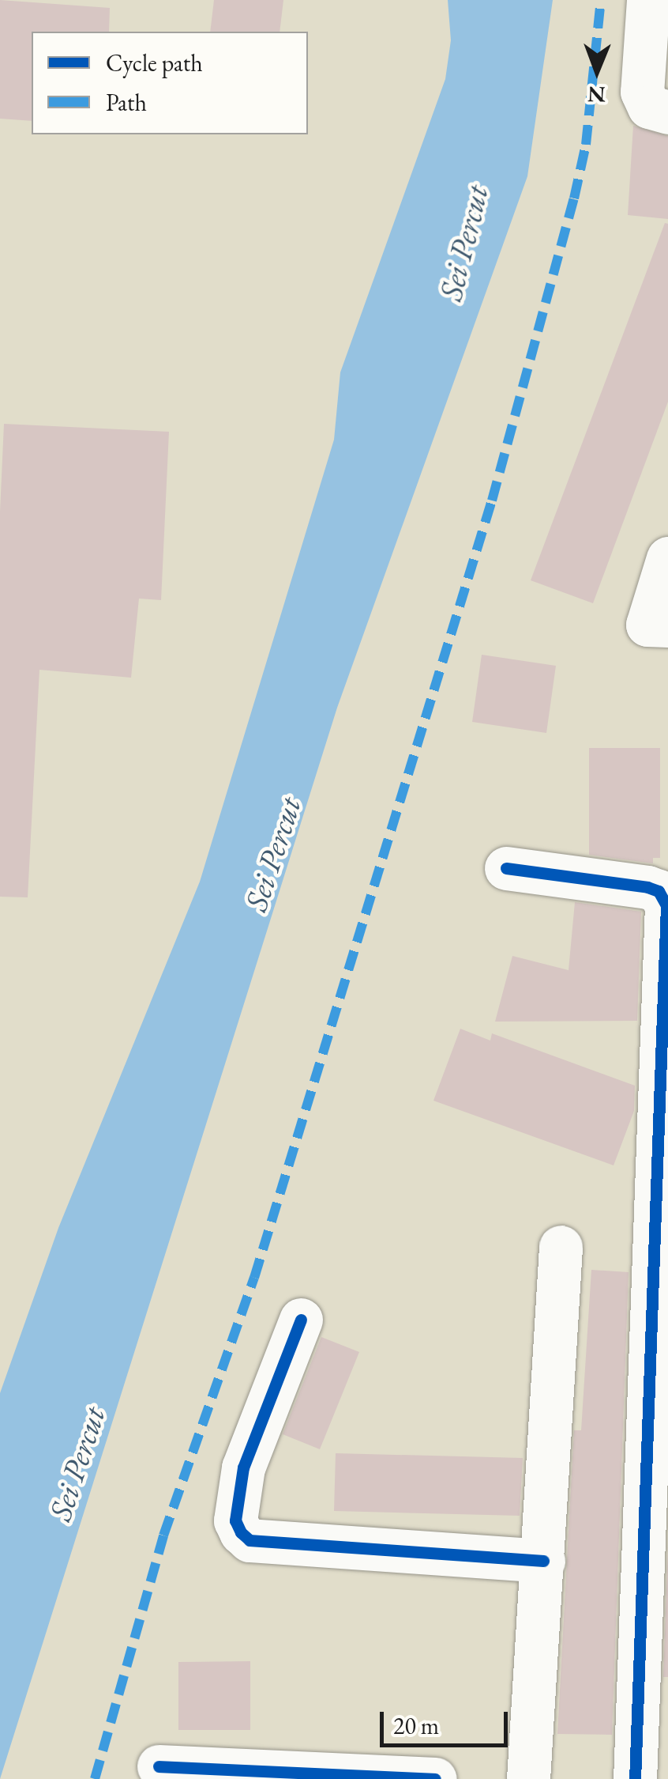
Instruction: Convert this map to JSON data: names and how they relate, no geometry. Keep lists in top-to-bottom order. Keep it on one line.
{"water":["Sei Percut"],"legend":["Cycle path","Path"],"scale_bar":"20 m","north":"bottom"}
